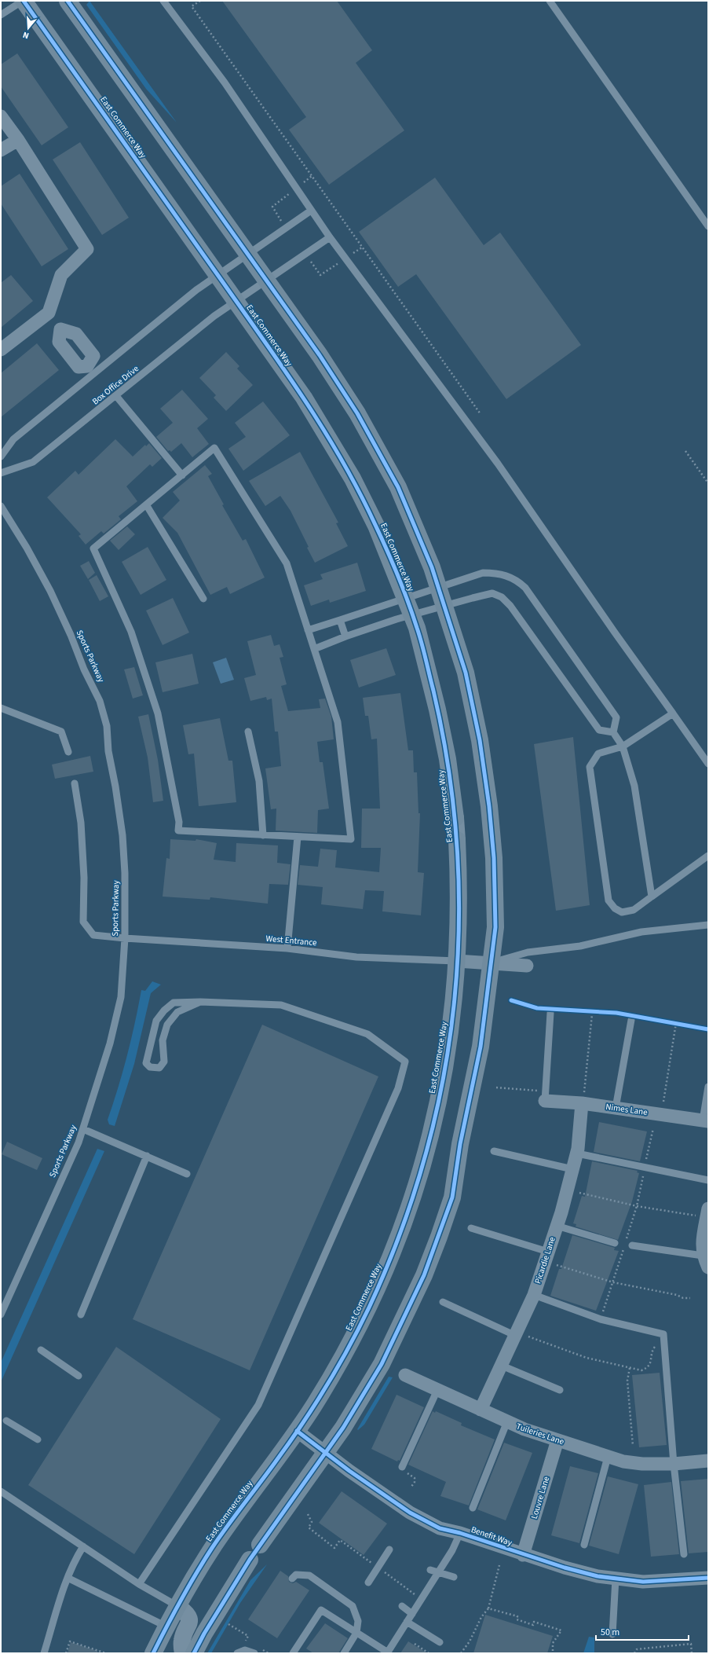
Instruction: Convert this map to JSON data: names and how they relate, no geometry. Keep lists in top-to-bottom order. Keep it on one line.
{"streets":{"main road":["East Commerce Way"],"street":["Nimes Lane","Picardie Lane","Tuileries Lane","Louvre Lane","Benefit Way"],"lane":["Box Office Drive","Sports Parkway","West Entrance"]},"crossings":[["East Commerce Way","Box Office Drive"],["East Commerce Way","West Entrance"],["East Commerce Way","Benefit Way"],["Sports Parkway","West Entrance"],["Nimes Lane","Picardie Lane"],["Picardie Lane","Tuileries Lane"],["Tuileries Lane","Louvre Lane"],["Louvre Lane","Benefit Way"]],"scale_bar":"50 m","north":"bottom"}
